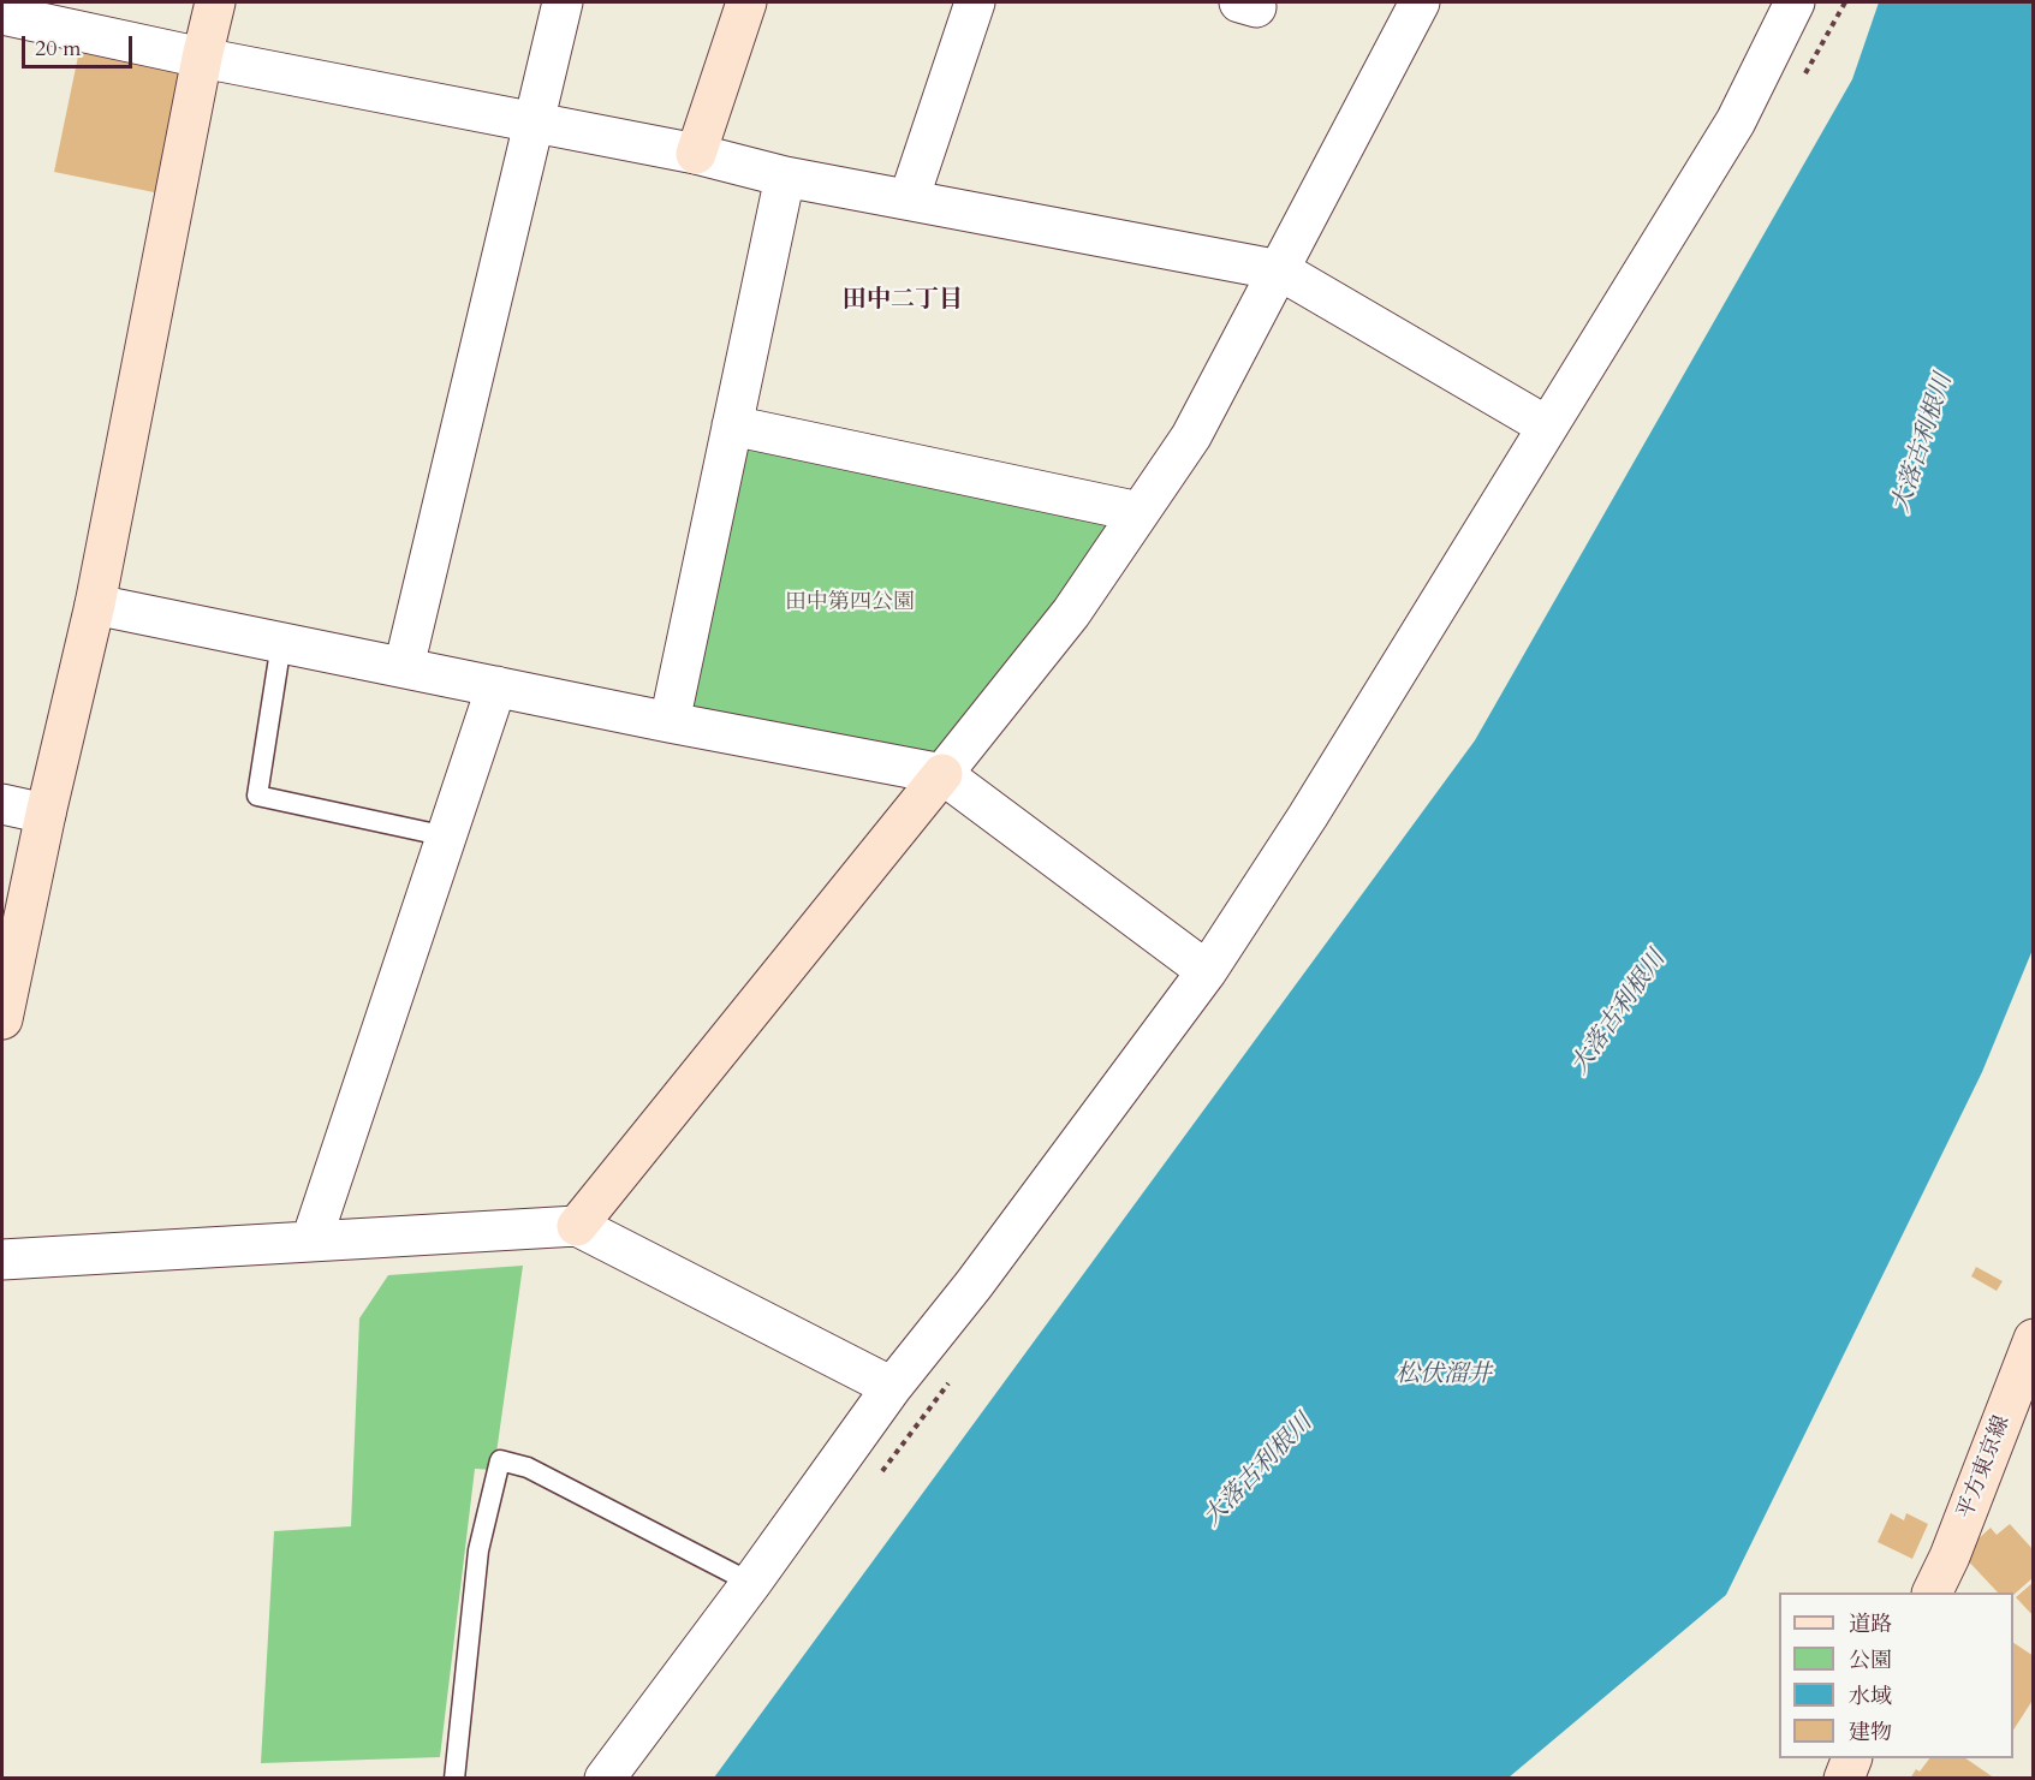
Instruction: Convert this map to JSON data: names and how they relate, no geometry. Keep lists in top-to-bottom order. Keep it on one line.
{"streets":{"street":["平方東京線"]},"districts":["田中二丁目"],"water":["大落古利根川","松伏溜井"],"parks":["田中第四公園"],"legend":["道路","公園","水域","建物"],"scale_bar":"20 m"}
